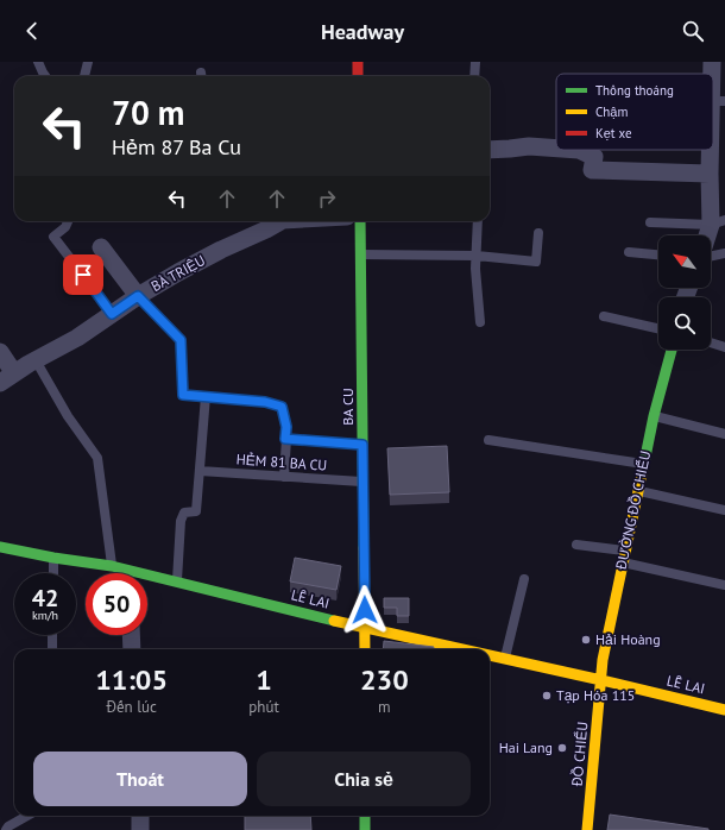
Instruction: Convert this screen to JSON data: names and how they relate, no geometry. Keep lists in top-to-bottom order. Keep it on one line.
{"streets":{"street":["BÀ TRIỆU","BA CU","ĐƯỜNG ĐỒ CHIỂU","LÊ LAI","ĐỒ CHIỂU"],"lane":["HẺM 81 BA CU"]},"crossings":[["BA CU","HẺM 81 BA CU"],["BA CU","LÊ LAI"],["ĐƯỜNG ĐỒ CHIỂU","LÊ LAI"],["ĐƯỜNG ĐỒ CHIỂU","ĐỒ CHIỂU"],["LÊ LAI","ĐỒ CHIỂU"]],"places":["Hải Hoàng","Tạp Hóa 115","Hai Lang"],"legend":["Thông thoáng","Chậm","Kẹt xe"],"north":"top left","page":{"header":"Headway","turn":["70 m","Hẻm 87 Ba Cu"],"speed":"42 km/h","limit":"50","eta":["11:05","Đến lúc","1","phút","230","m"],"buttons":["Thoát","Chia sẻ"]}}
